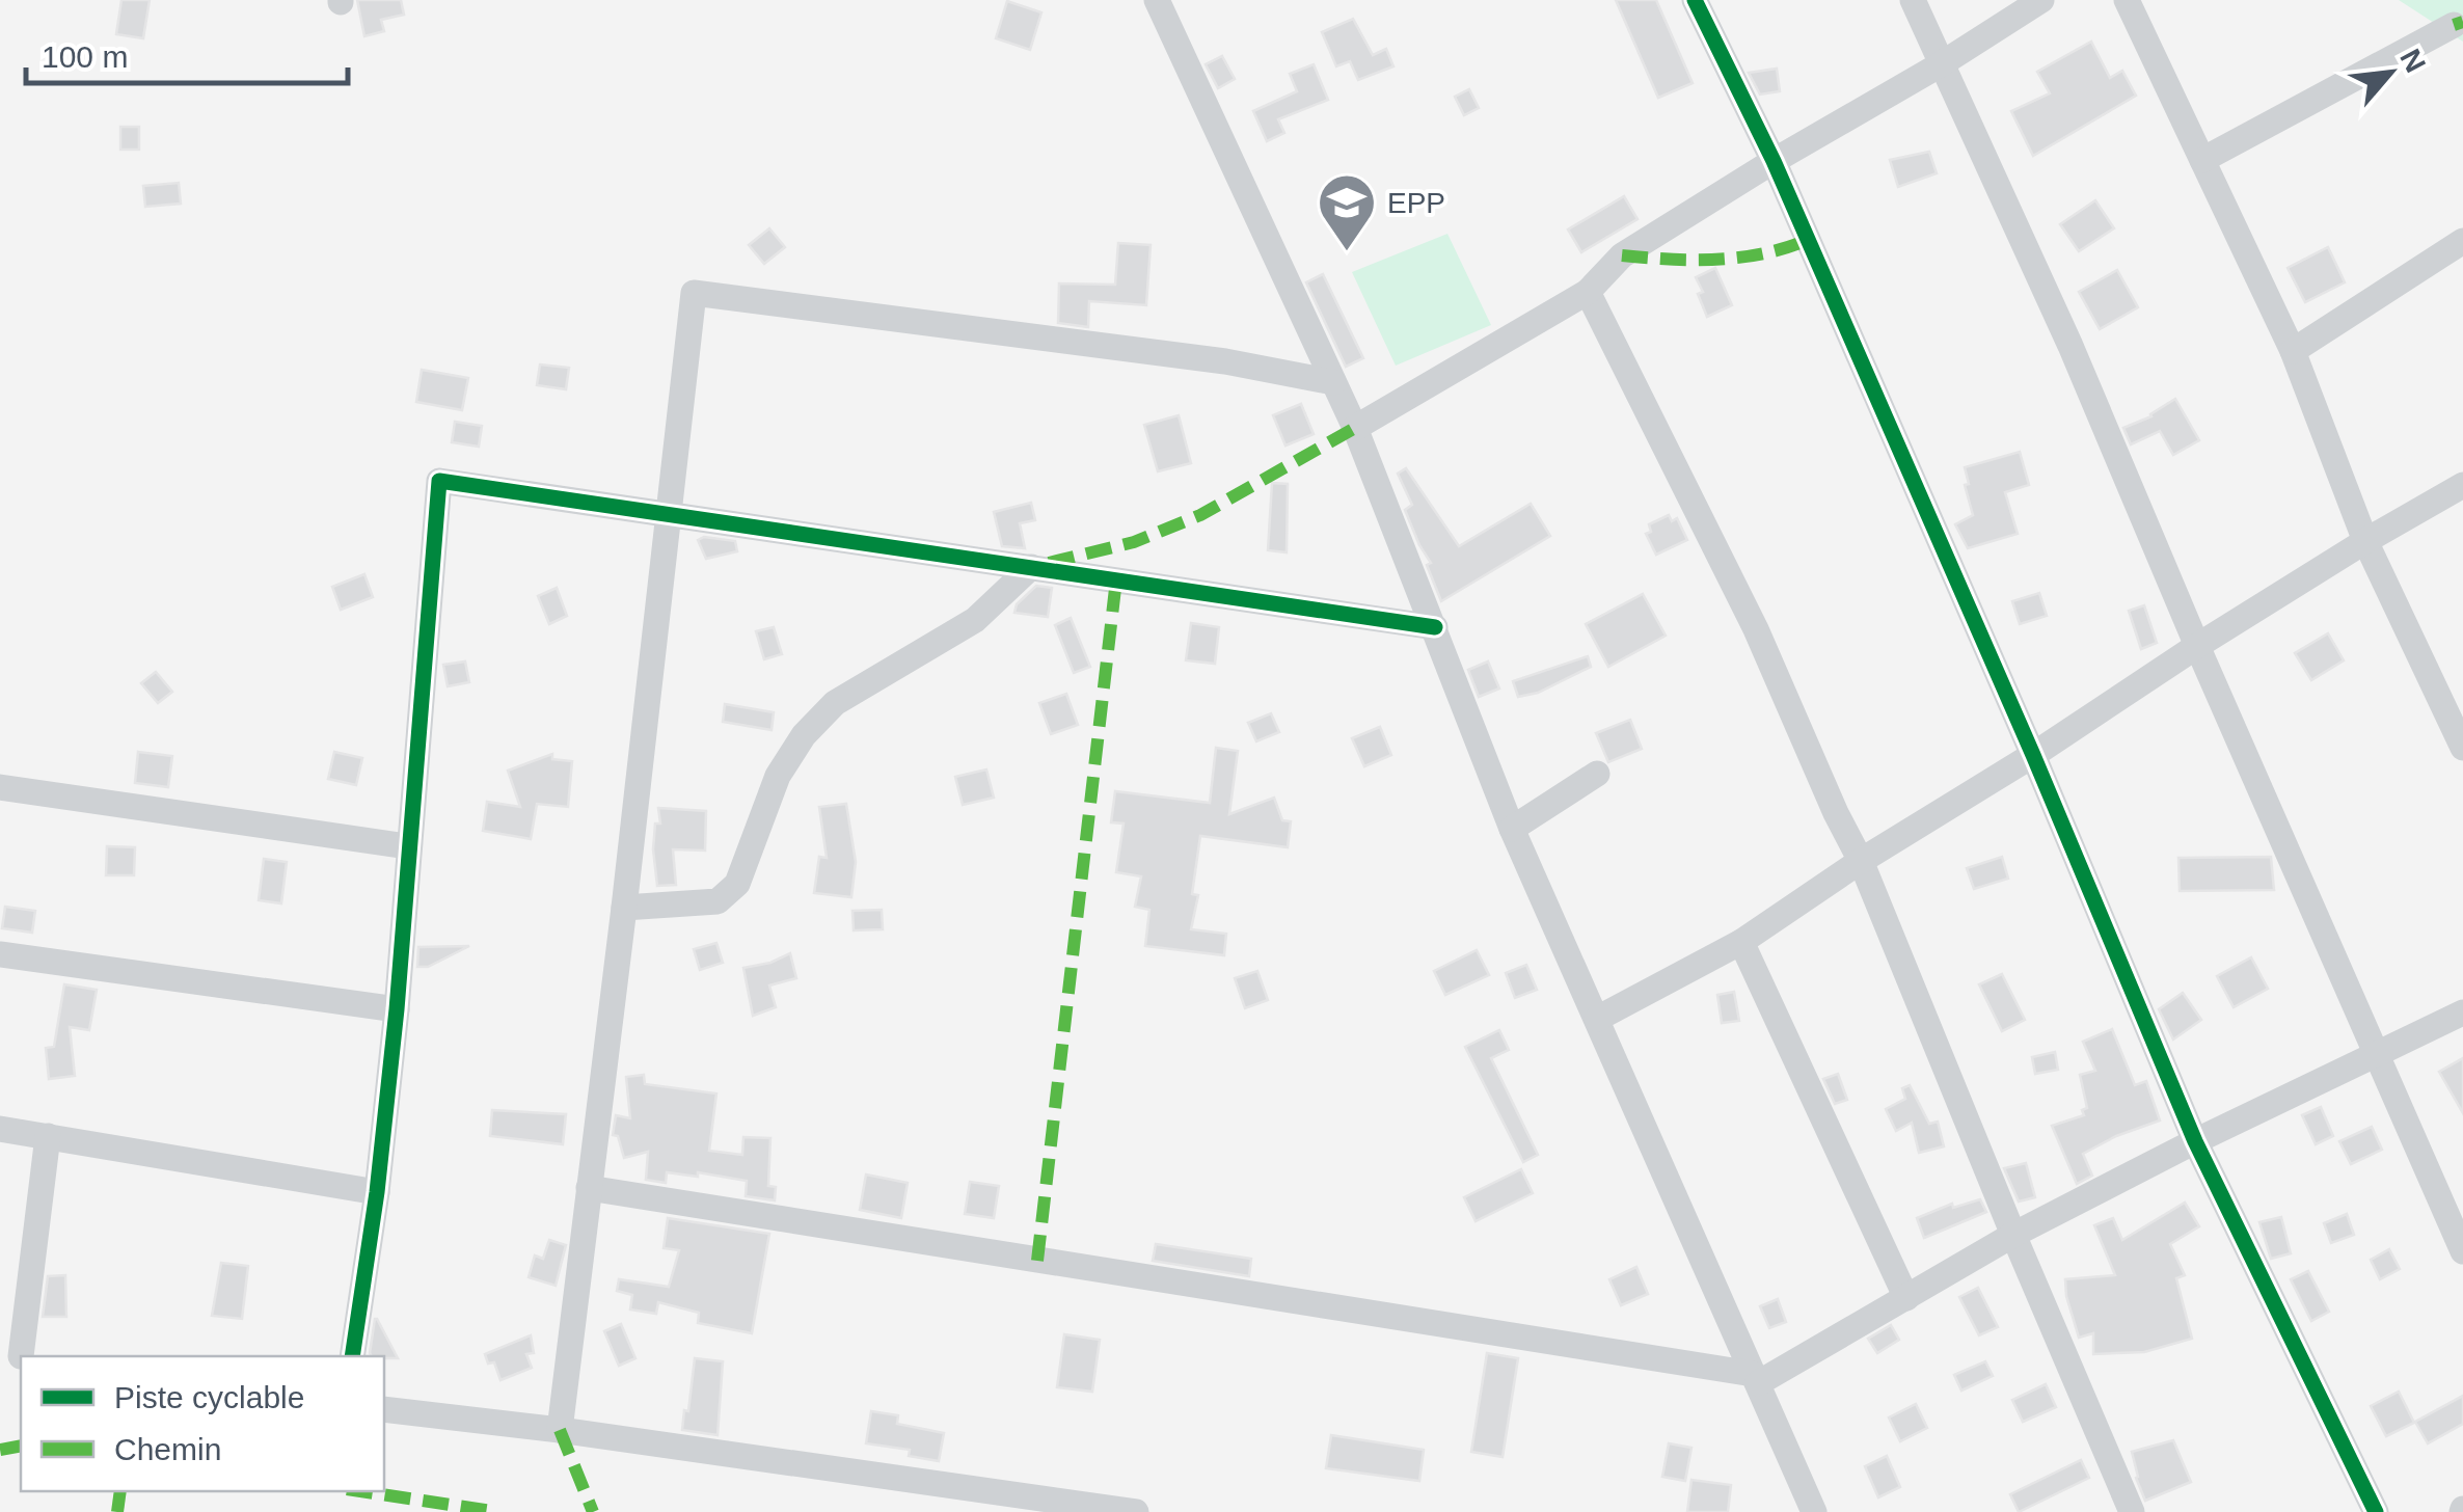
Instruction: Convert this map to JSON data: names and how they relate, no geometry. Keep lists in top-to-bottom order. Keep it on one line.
{"places":{"school or university":["EPP"]},"legend":["Piste cyclable","Chemin"],"scale_bar":"100 m","north":"top right"}
